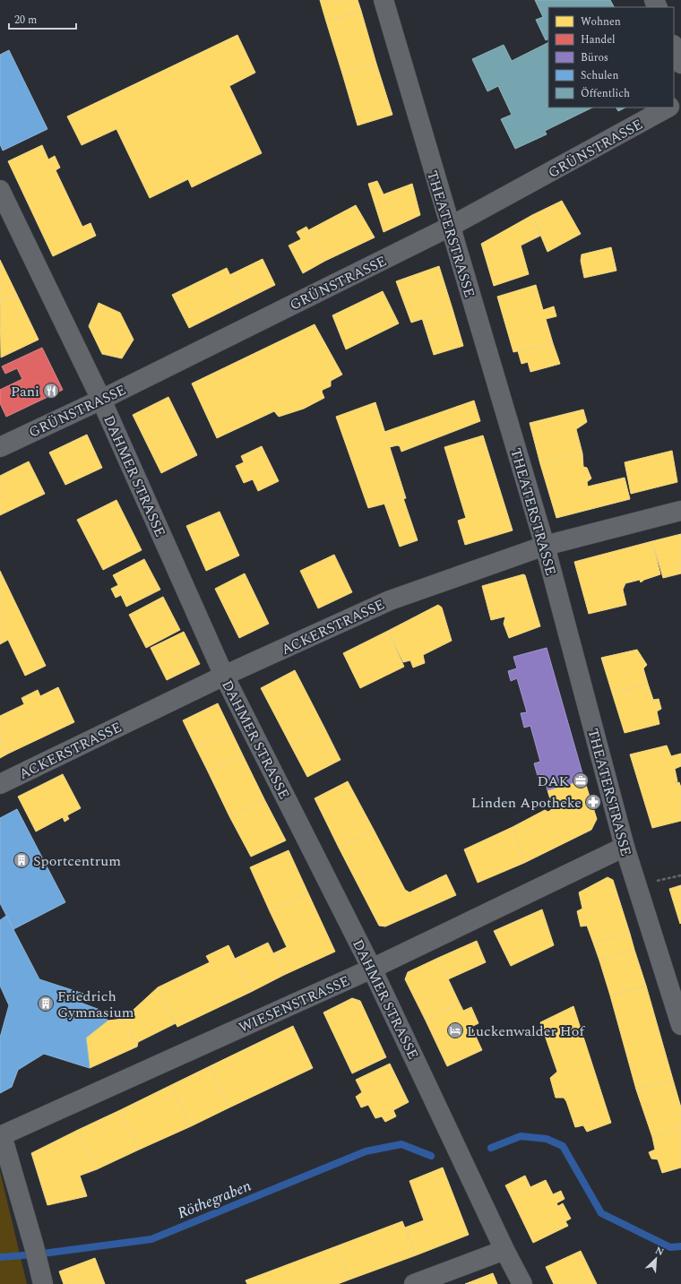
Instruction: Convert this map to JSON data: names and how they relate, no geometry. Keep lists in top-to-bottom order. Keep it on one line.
{"streets":{"street":["GRÜNSTRASSE","THEATERSTRASSE","DAHMER STRASSE","ACKERSTRASSE","WIESENSTRASSE"]},"crossings":[["GRÜNSTRASSE","THEATERSTRASSE"],["GRÜNSTRASSE","DAHMER STRASSE"],["THEATERSTRASSE","ACKERSTRASSE"],["THEATERSTRASSE","WIESENSTRASSE"],["DAHMER STRASSE","ACKERSTRASSE"],["DAHMER STRASSE","WIESENSTRASSE"]],"water":["Röthegraben"],"places":{"restaurant":["Pani"],"office":["DAK"],"pharmacy":["Linden Apotheke"],"building":["Sportcentrum","Friedrich Gymnasium"],"hotel":["Luckenwalder Hof"]},"legend":["Wohnen","Handel","Büros","Schulen","Öffentlich"],"scale_bar":"20 m","north":"top right"}
